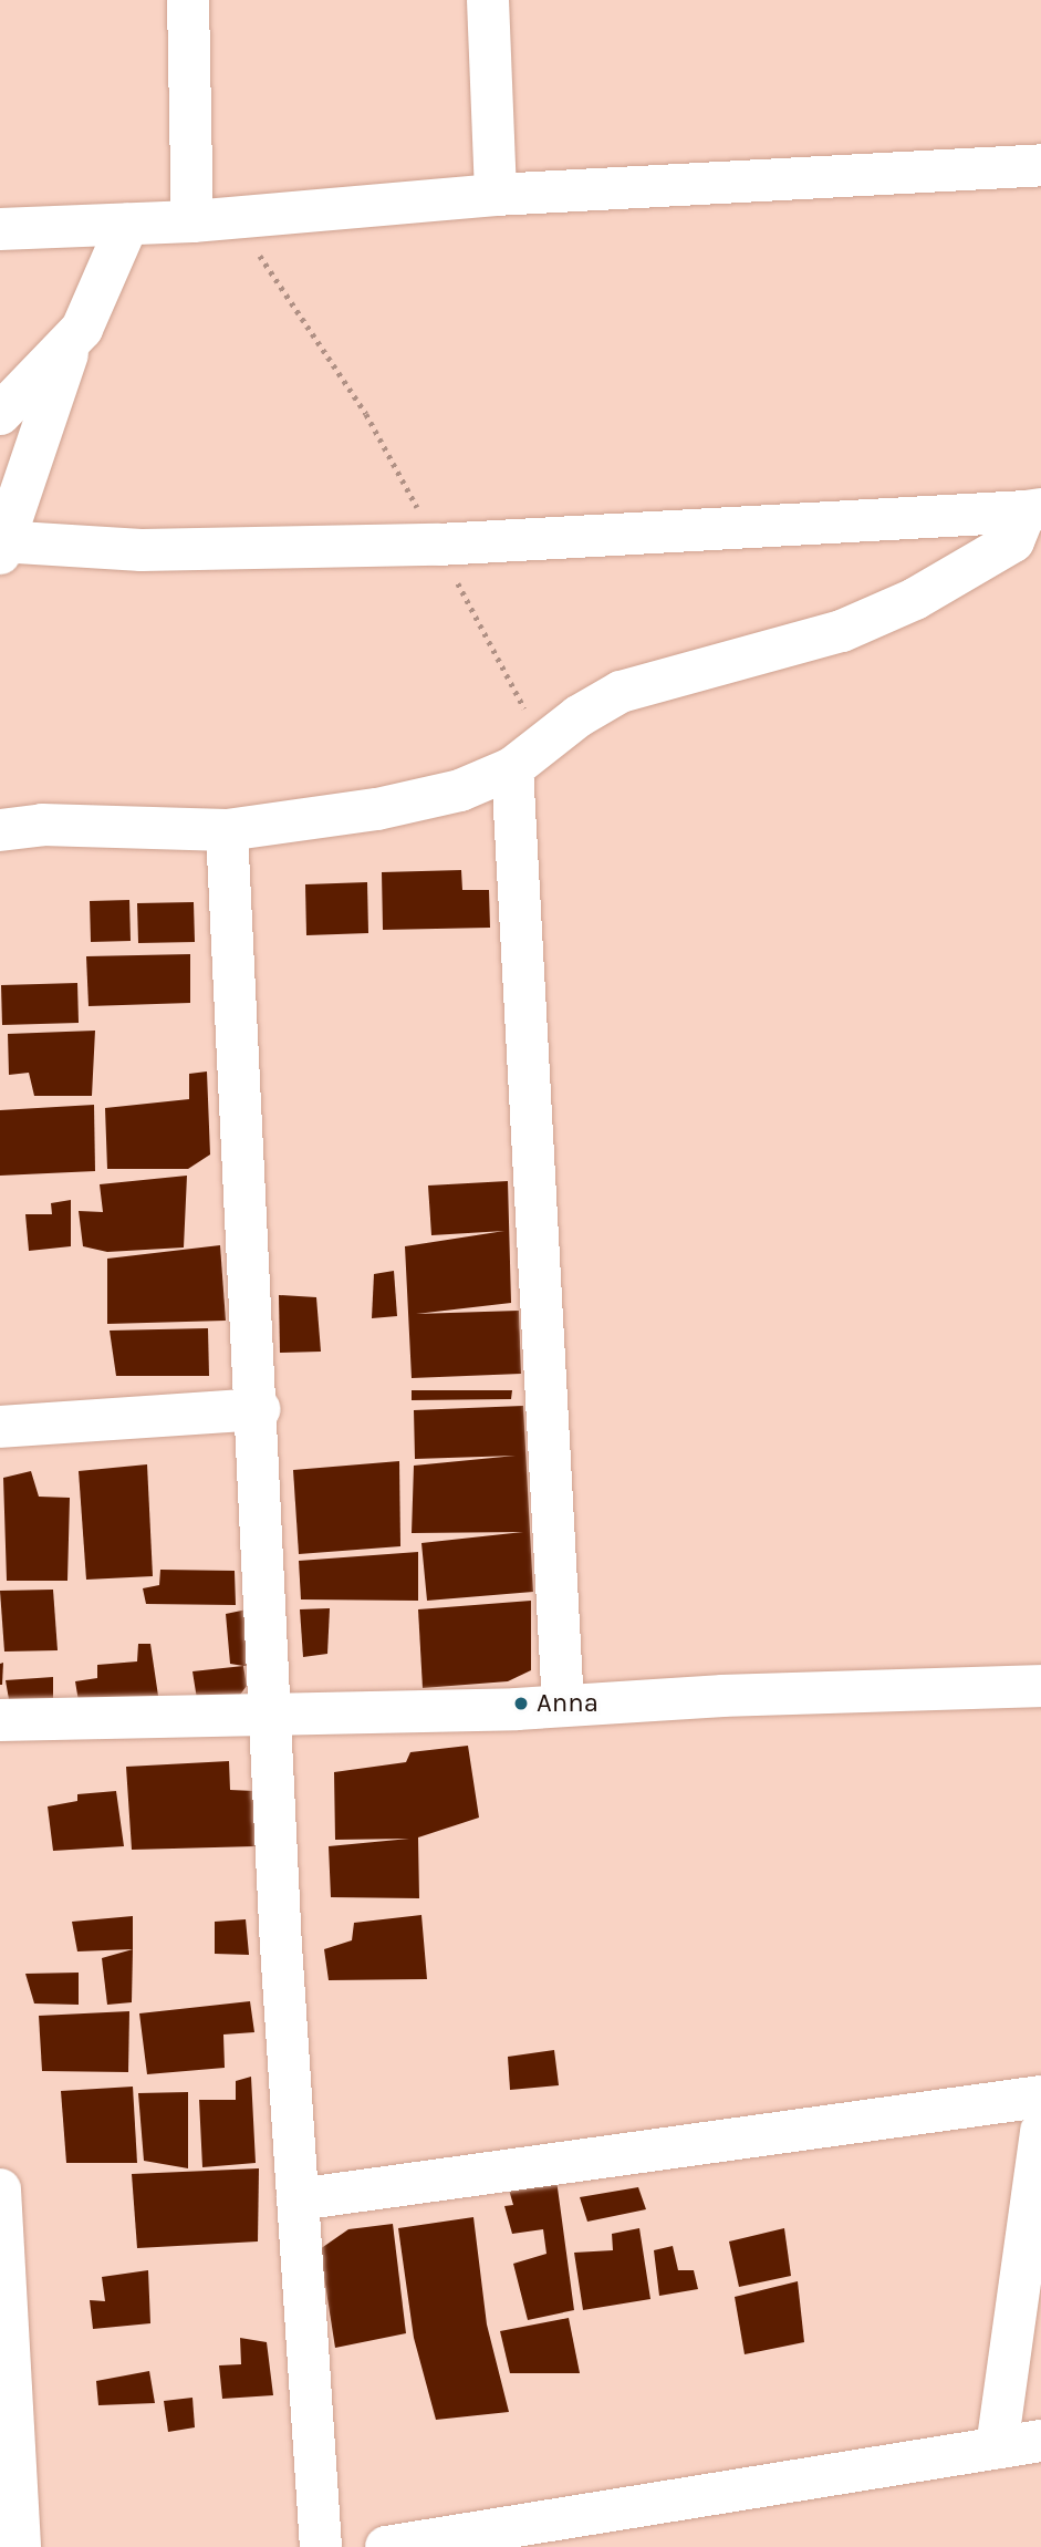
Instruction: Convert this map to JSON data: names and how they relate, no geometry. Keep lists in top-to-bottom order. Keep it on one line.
{"places":["Anna"]}
